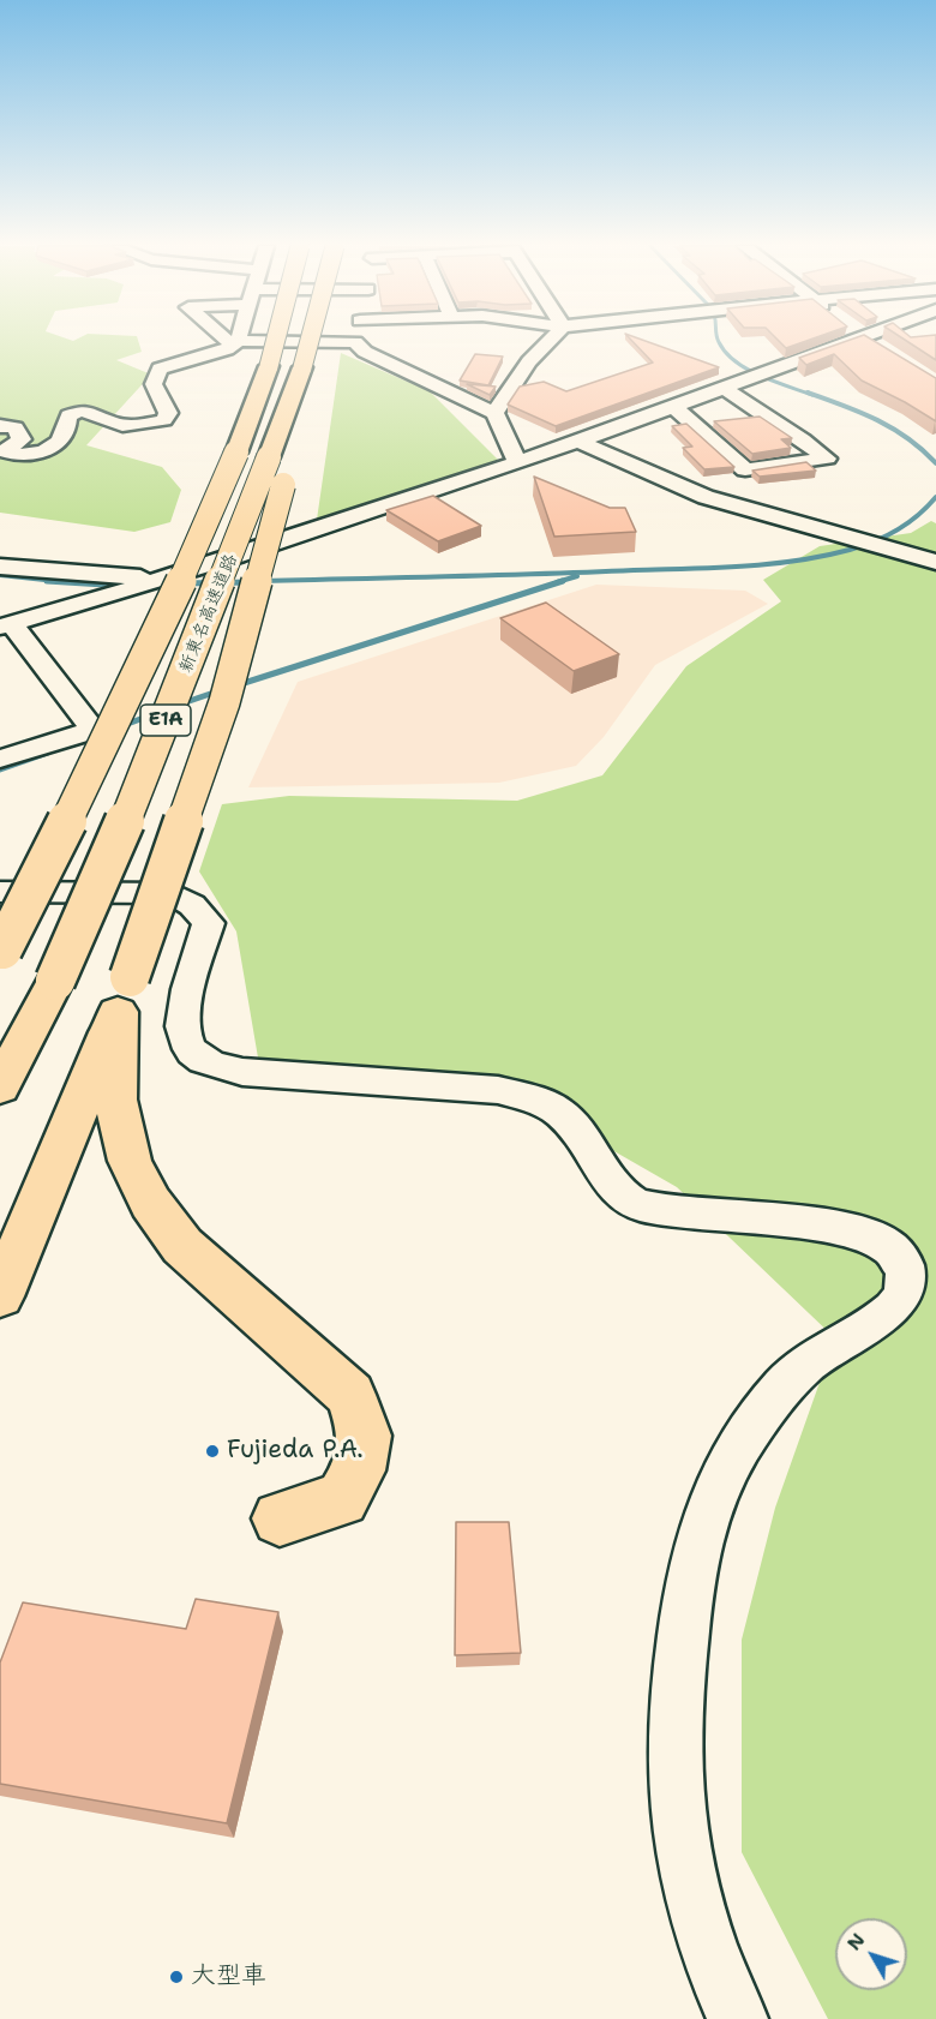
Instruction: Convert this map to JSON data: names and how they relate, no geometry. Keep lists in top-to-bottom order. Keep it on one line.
{"streets":{"highway":["新東名高速道路","E1A"]},"places":["Fujieda P.A.","大型車"],"north":"top left"}
